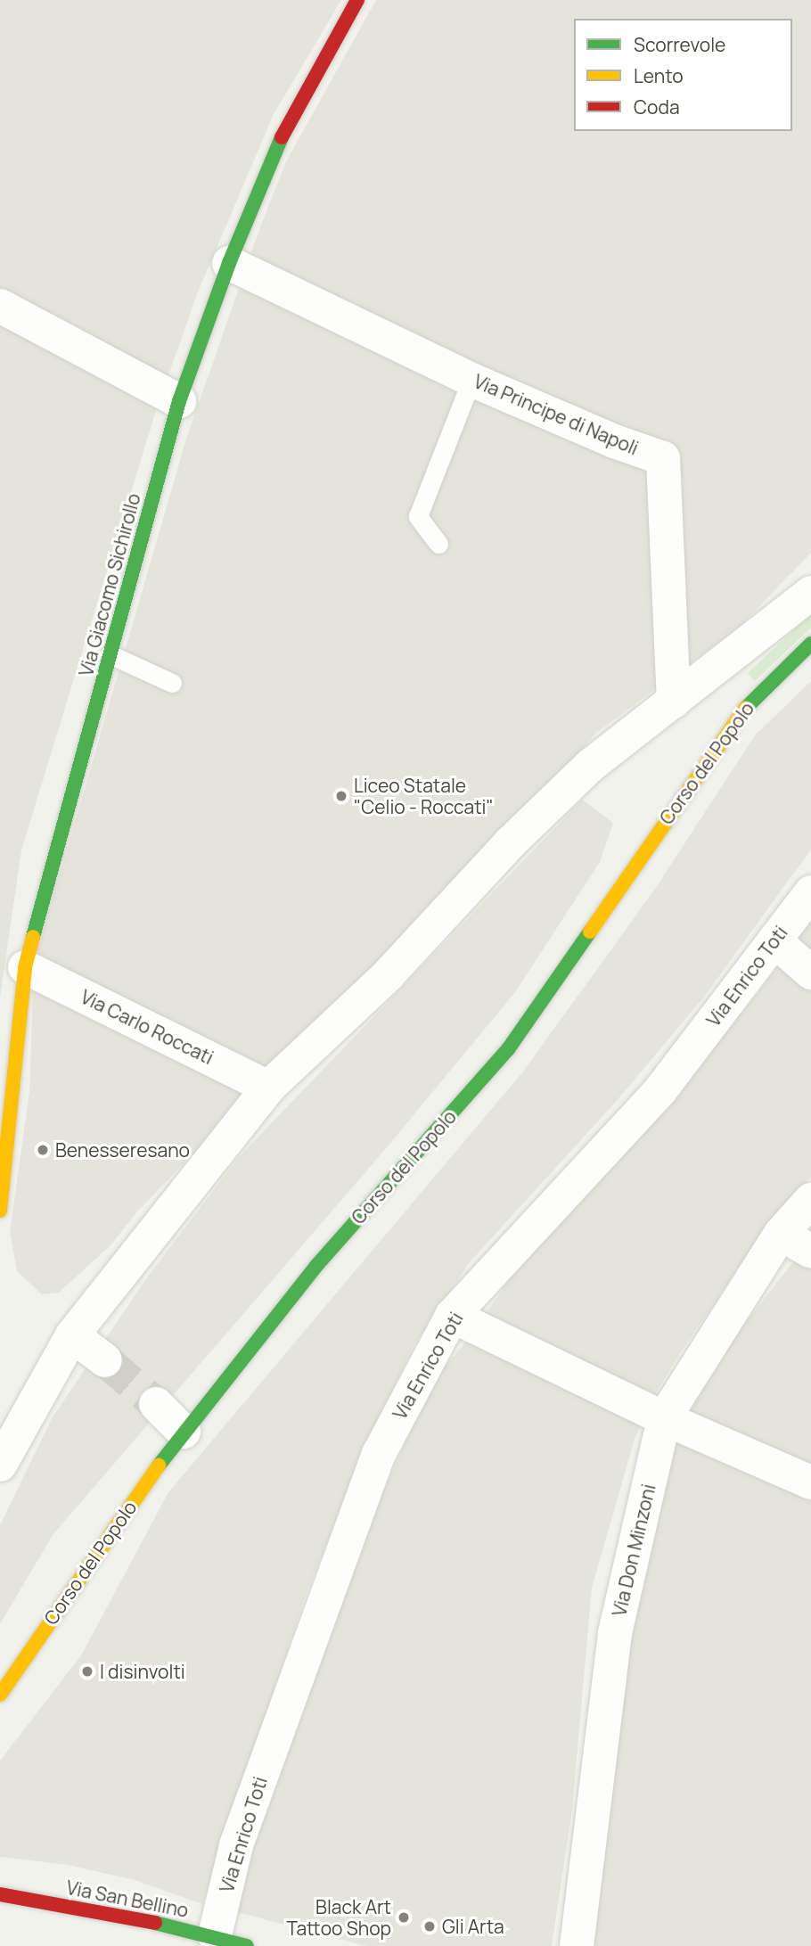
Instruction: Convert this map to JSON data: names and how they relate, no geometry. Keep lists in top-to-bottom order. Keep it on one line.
{"streets":{"street":["Via Principe di Napoli","Via Giacomo Sichirollo","Corso del Popolo","Via Enrico Toti","Via Carlo Roccati","Via Don Minzoni","Via San Bellino"]},"crossings":[["Via Principe di Napoli","Via Giacomo Sichirollo"],["Via Giacomo Sichirollo","Via Carlo Roccati"],["Via Enrico Toti","Via San Bellino"]],"places":["Liceo Statale \"Celio - Roccati\"","Benesseresano","I disinvolti","Black Art Tattoo Shop","Gli Arta"],"legend":["Scorrevole","Lento","Coda"]}
